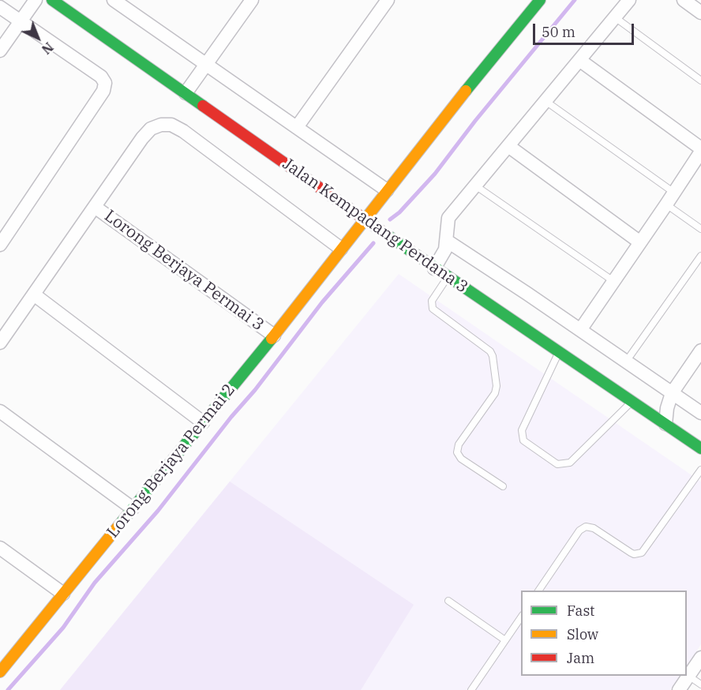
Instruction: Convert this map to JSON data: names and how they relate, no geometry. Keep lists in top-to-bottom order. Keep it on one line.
{"streets":{"street":["Jalan Kempadang Perdana 3","Lorong Berjaya Permai 3","Lorong Berjaya Permai 2"]},"crossings":[["Jalan Kempadang Perdana 3","Lorong Berjaya Permai 2"],["Lorong Berjaya Permai 3","Lorong Berjaya Permai 2"]],"legend":["Fast","Slow","Jam"],"scale_bar":"50 m","north":"bottom right"}
